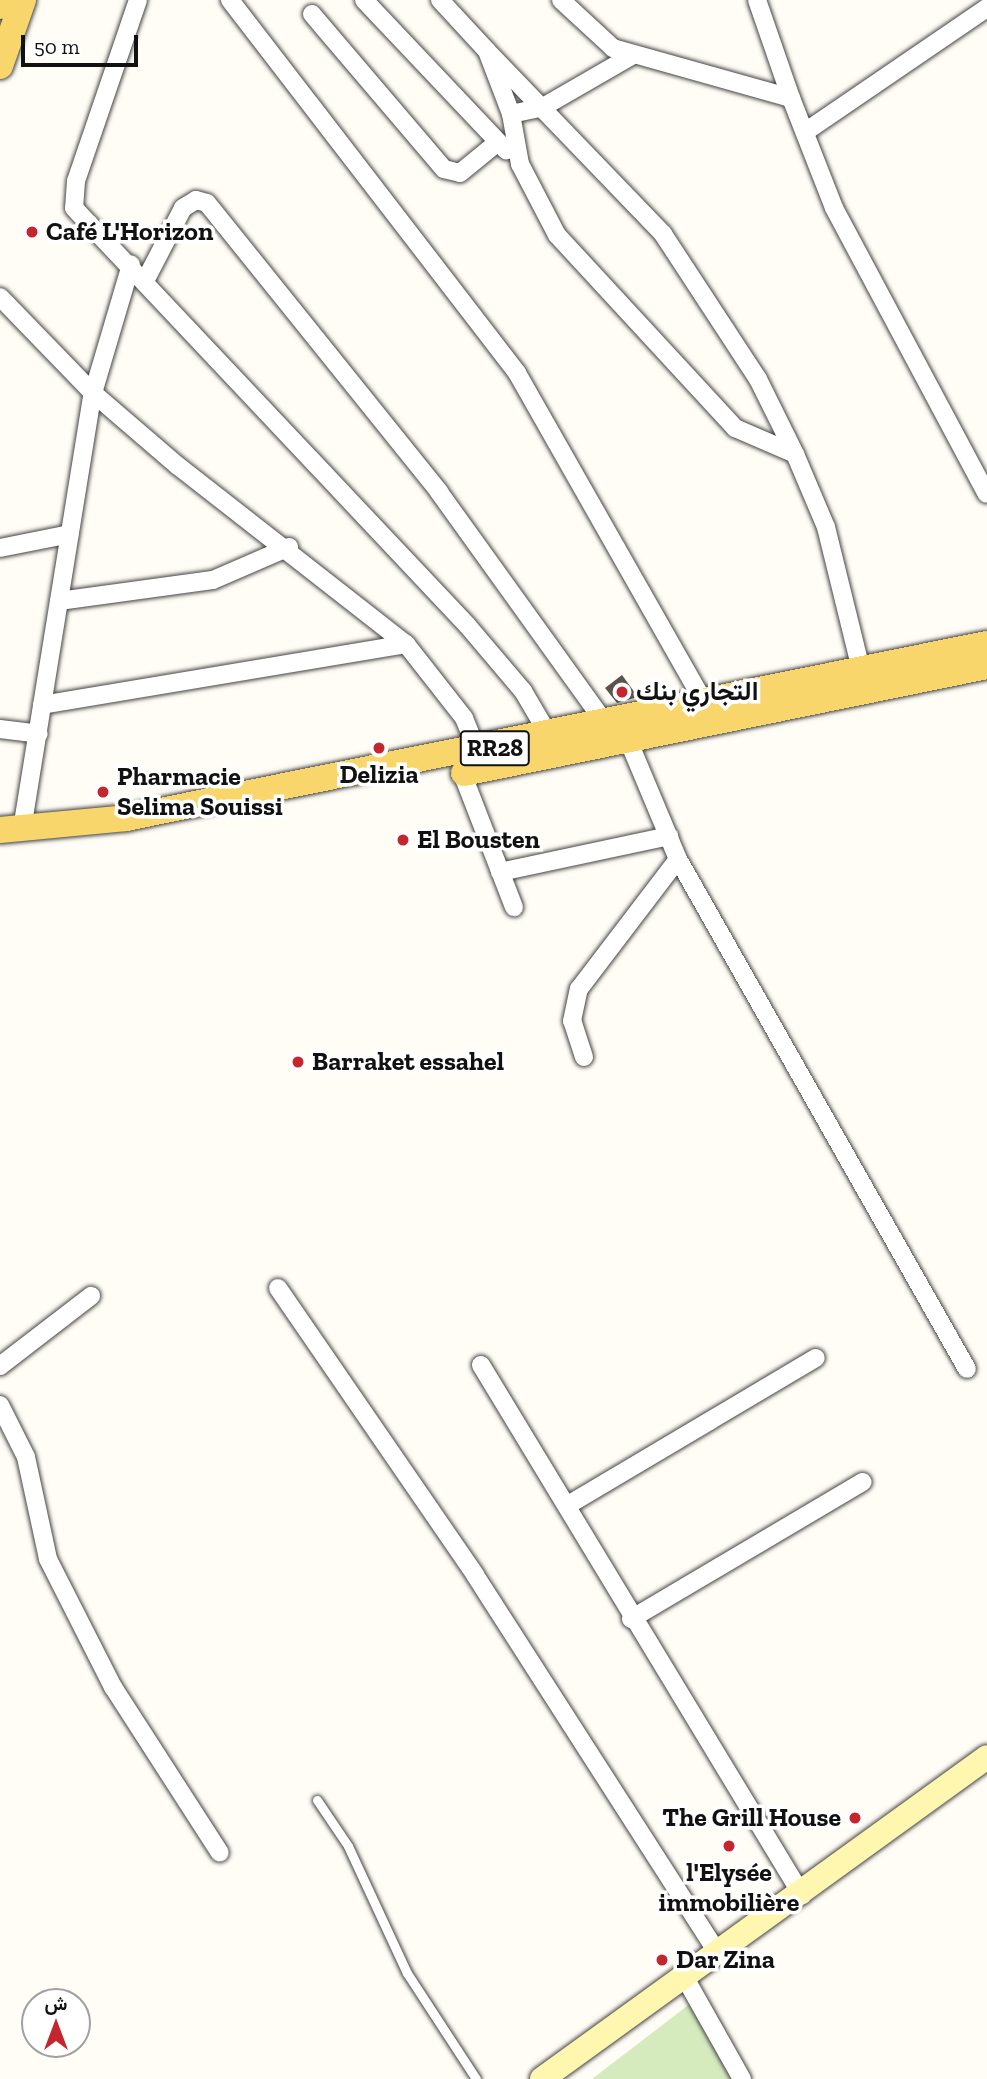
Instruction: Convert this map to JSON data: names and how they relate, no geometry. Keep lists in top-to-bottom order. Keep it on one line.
{"streets":{"main road":["RR28"]},"places":["Café L'Horizon","التجاري بنك","Delizia","Pharmacie Selima Souissi","El Bousten","Barraket essahel","The Grill House","l'Elysée immobilière","Dar Zina"],"scale_bar":"50 m","north":"top"}
